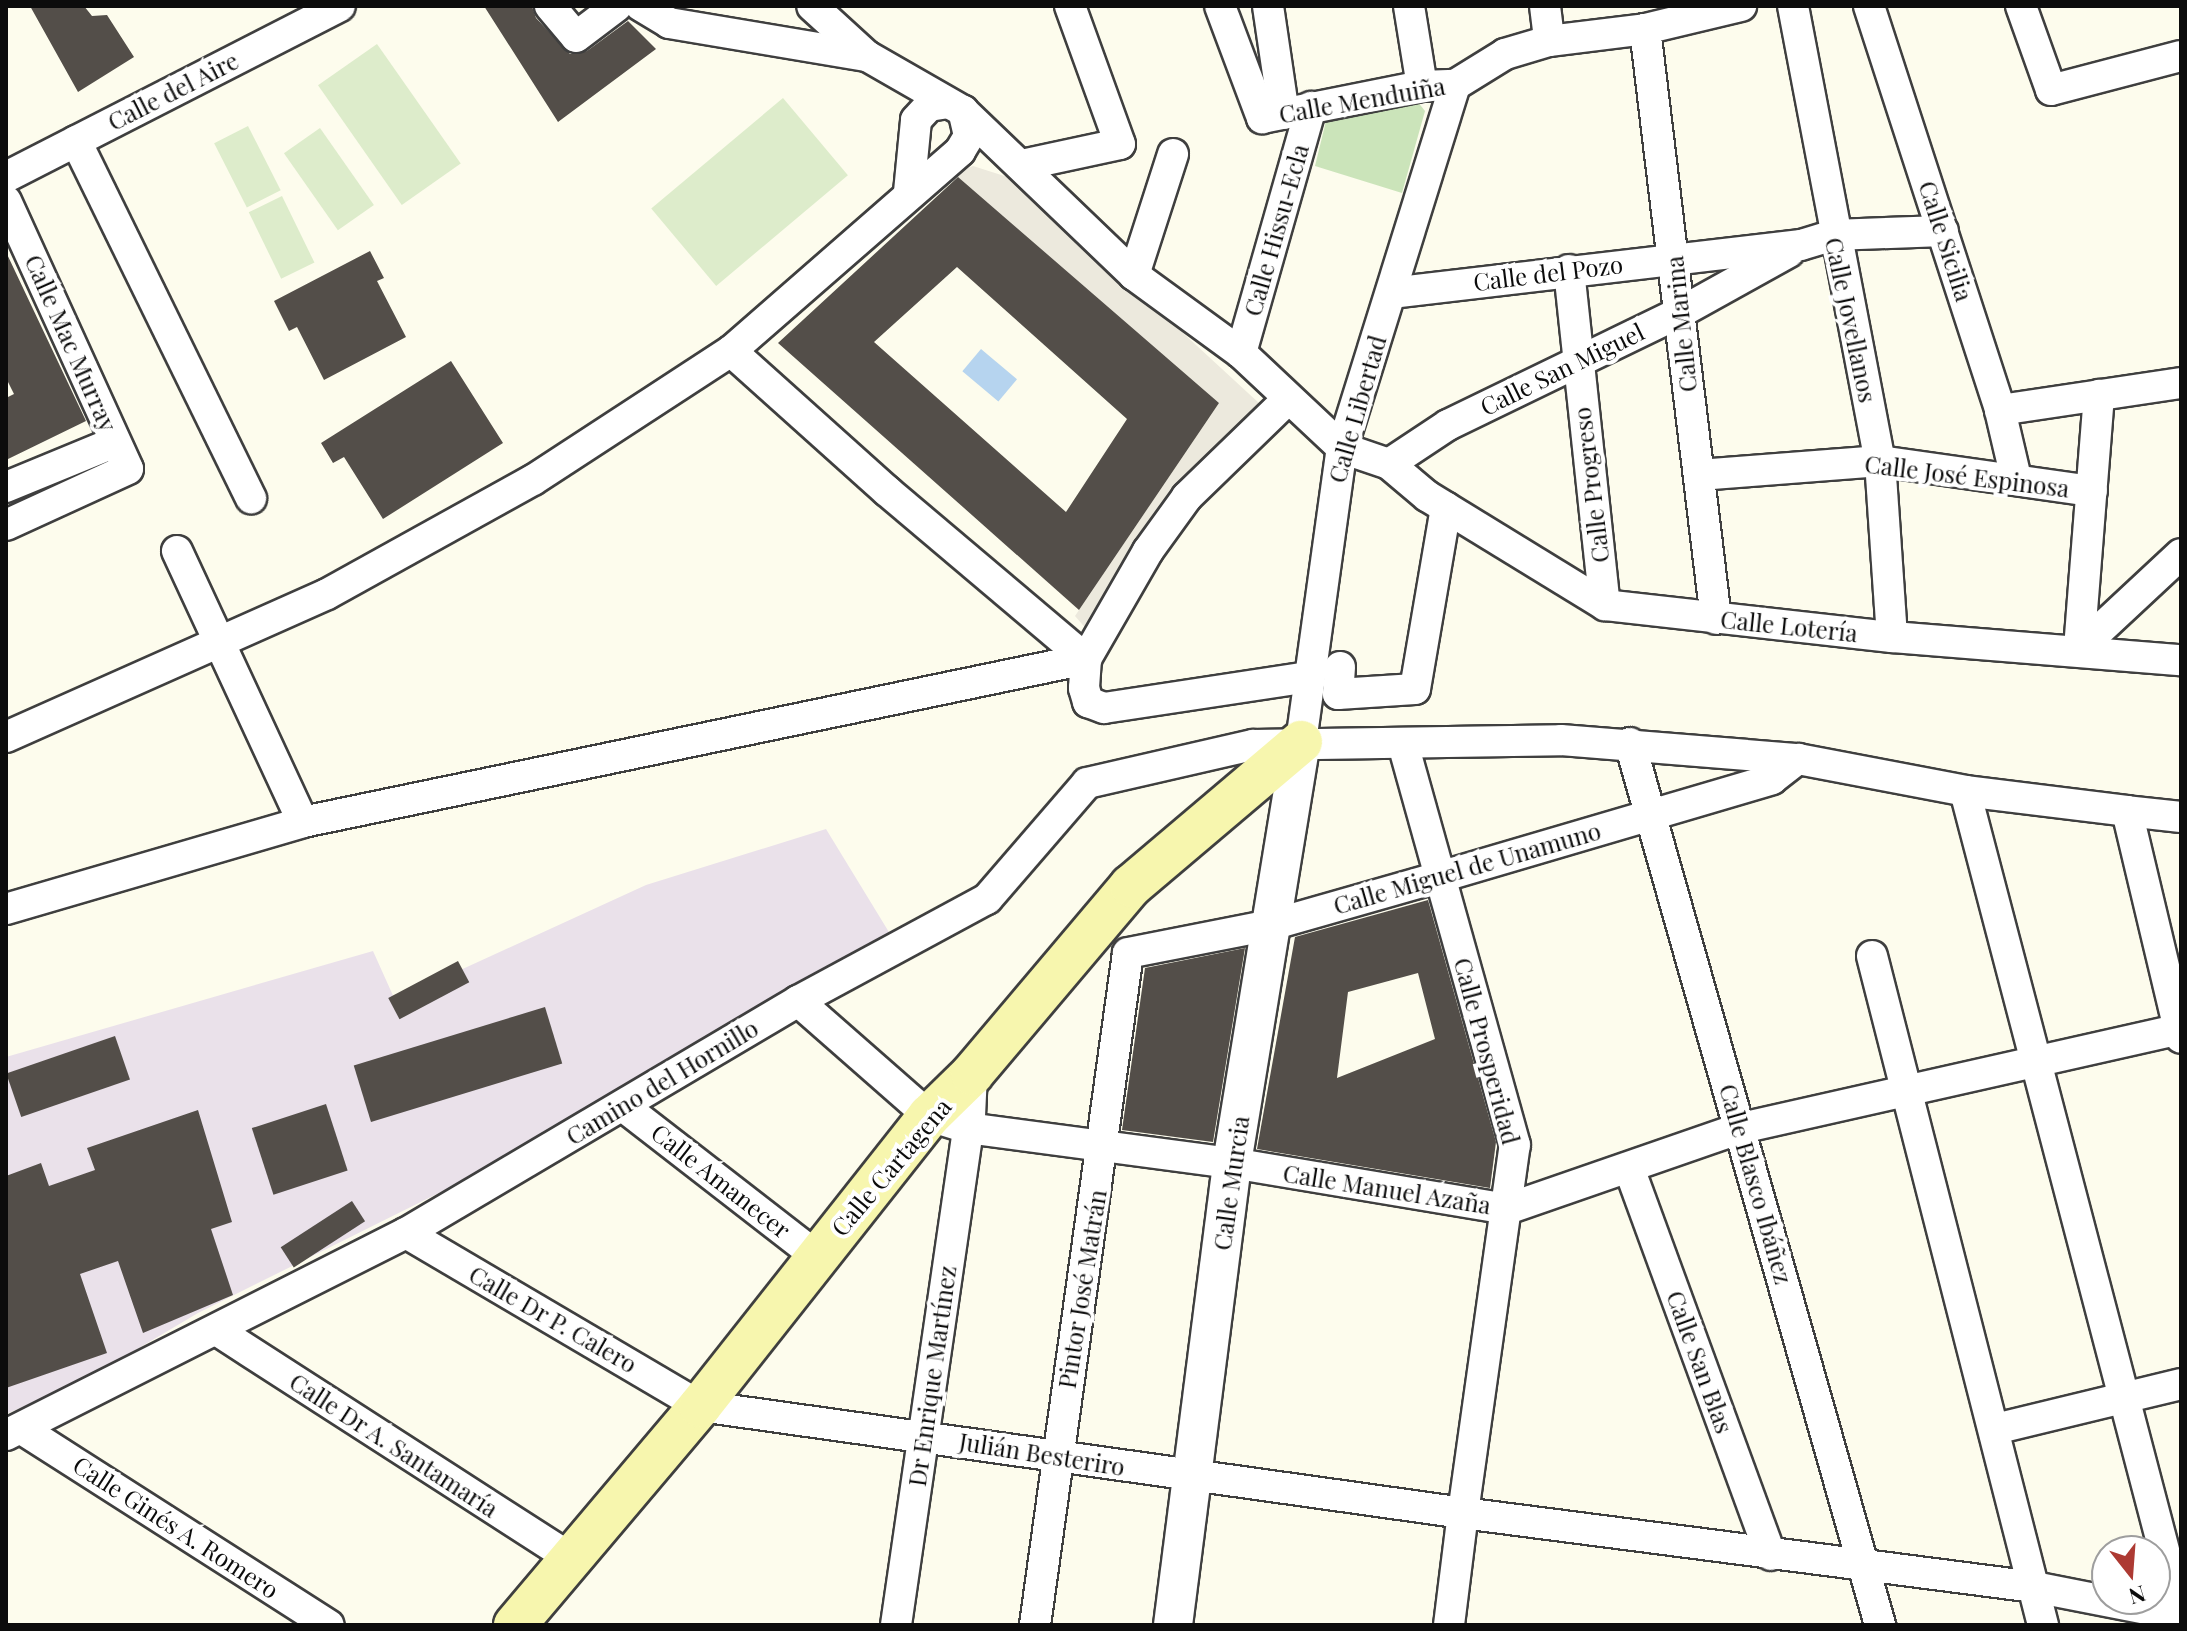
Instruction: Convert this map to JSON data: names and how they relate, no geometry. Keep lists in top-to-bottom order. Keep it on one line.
{"streets":{"main road":["Calle Cartagena"],"street":["Calle del Aire","Calle Menduiña","Calle Hissu-Ecla","Calle Sicilia","Calle del Pozo","Calle Jovellanos","Calle Marina","Calle Mac Murray","Calle San Miguel","Calle Libertad","Calle José Espinosa","Calle Progreso","Calle Lotería","Calle Miguel de Unamuno","Calle Prosperidad","Camino del Hornillo","Calle Amanecer","Calle Murcia","Calle Blasco Ibáñez","Calle Manuel Azaña","Pintor José Matrán","Calle Dr P. Calero","Calle San Blas","Dr Enrique Martínez","Calle Dr A. Santamaría","Julián Besteriro","Calle Ginés A. Romero"]},"crossings":[["Calle Menduiña","Calle Hissu-Ecla"],["Calle Menduiña","Calle Marina"],["Calle Menduiña","Calle Libertad"],["Calle Sicilia","Calle del Pozo"],["Calle Sicilia","Calle José Espinosa"],["Calle del Pozo","Calle Jovellanos"],["Calle del Pozo","Calle Marina"],["Calle del Pozo","Calle San Miguel"],["Calle del Pozo","Calle Libertad"],["Calle del Pozo","Calle Progreso"],["Calle Jovellanos","Calle José Espinosa"],["Calle Jovellanos","Calle Lotería"],["Calle Marina","Calle San Miguel"],["Calle Marina","Calle José Espinosa"],["Calle Marina","Calle Lotería"],["Calle San Miguel","Calle Progreso"],["Calle San Miguel","Calle Lotería"],["Calle Libertad","Camino del Hornillo"],["Calle Libertad","Calle Cartagena"],["Calle Libertad","Calle Murcia"],["Calle Progreso","Calle Lotería"],["Calle Miguel de Unamuno","Calle Prosperidad"],["Calle Miguel de Unamuno","Camino del Hornillo"],["Calle Miguel de Unamuno","Calle Murcia"],["Calle Miguel de Unamuno","Calle Blasco Ibáñez"],["Calle Miguel de Unamuno","Pintor José Matrán"],["Calle Prosperidad","Camino del Hornillo"],["Calle Prosperidad","Calle Manuel Azaña"],["Calle Prosperidad","Julián Besteriro"],["Camino del Hornillo","Calle Cartagena"],["Camino del Hornillo","Calle Amanecer"],["Camino del Hornillo","Calle Murcia"],["Camino del Hornillo","Calle Blasco Ibáñez"],["Camino del Hornillo","Calle Dr P. Calero"],["Camino del Hornillo","Calle Dr A. Santamaría"],["Camino del Hornillo","Calle Ginés A. Romero"],["Calle Cartagena","Calle Amanecer"],["Calle Cartagena","Calle Murcia"],["Calle Cartagena","Calle Manuel Azaña"],["Calle Cartagena","Calle Dr P. Calero"],["Calle Cartagena","Dr Enrique Martínez"],["Calle Cartagena","Calle Dr A. Santamaría"],["Calle Cartagena","Julián Besteriro"],["Calle Murcia","Calle Manuel Azaña"],["Calle Murcia","Julián Besteriro"],["Calle Blasco Ibáñez","Calle Manuel Azaña"],["Calle Blasco Ibáñez","Julián Besteriro"],["Calle Manuel Azaña","Pintor José Matrán"],["Calle Manuel Azaña","Calle San Blas"],["Calle Manuel Azaña","Dr Enrique Martínez"],["Pintor José Matrán","Julián Besteriro"],["Calle Dr P. Calero","Julián Besteriro"],["Calle San Blas","Julián Besteriro"],["Dr Enrique Martínez","Julián Besteriro"]],"north":"bottom"}
